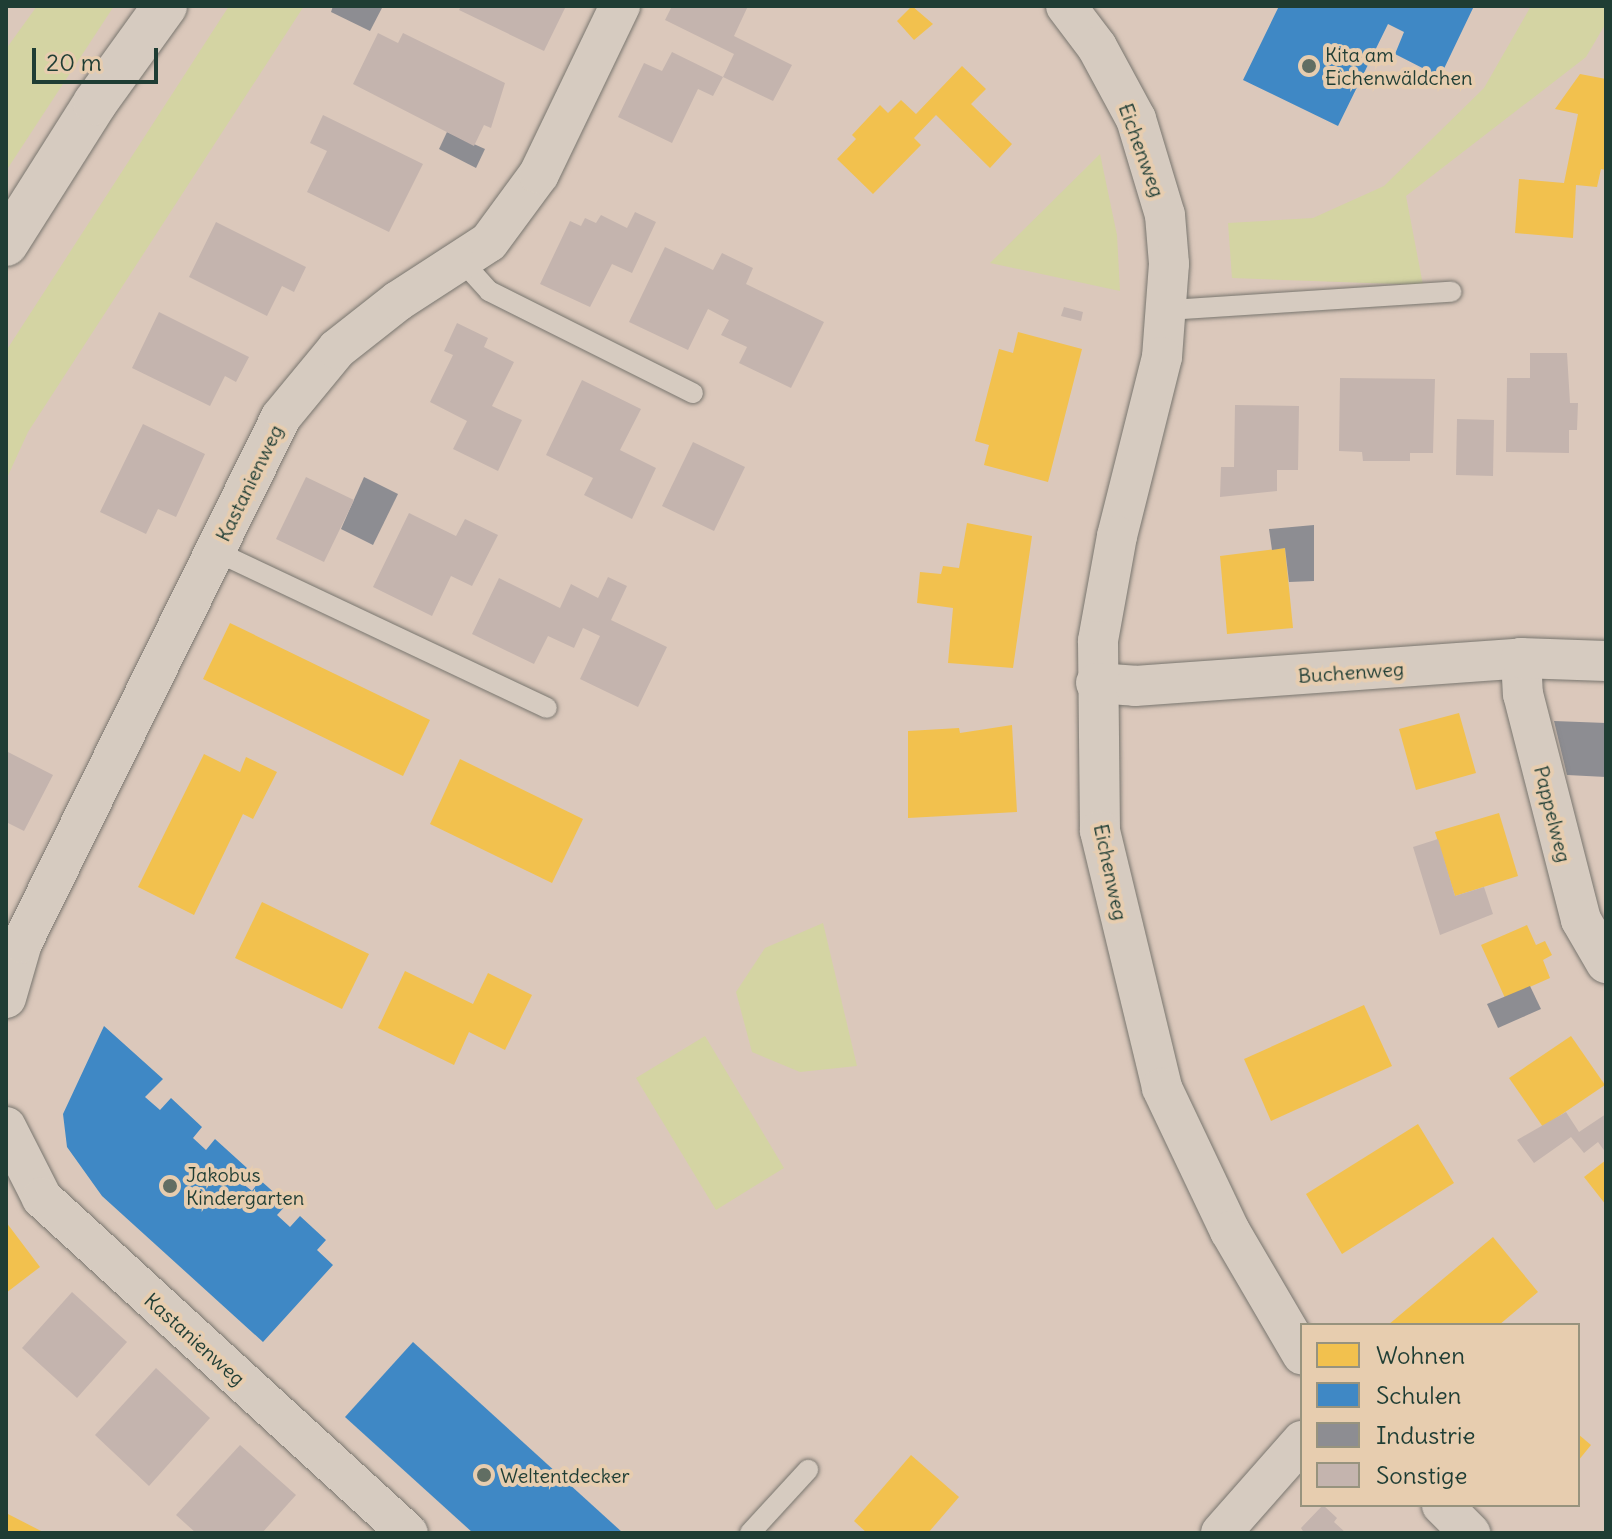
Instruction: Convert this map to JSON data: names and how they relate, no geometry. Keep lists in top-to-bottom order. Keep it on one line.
{"streets":{"street":["Eichenweg","Kastanienweg","Buchenweg","Pappelweg"]},"crossings":[["Eichenweg","Buchenweg"],["Buchenweg","Pappelweg"]],"places":["Kita am Eichenwäldchen","Jakobus Kindergarten","Weltentdecker"],"legend":["Wohnen","Schulen","Industrie","Sonstige"],"scale_bar":"20 m"}
